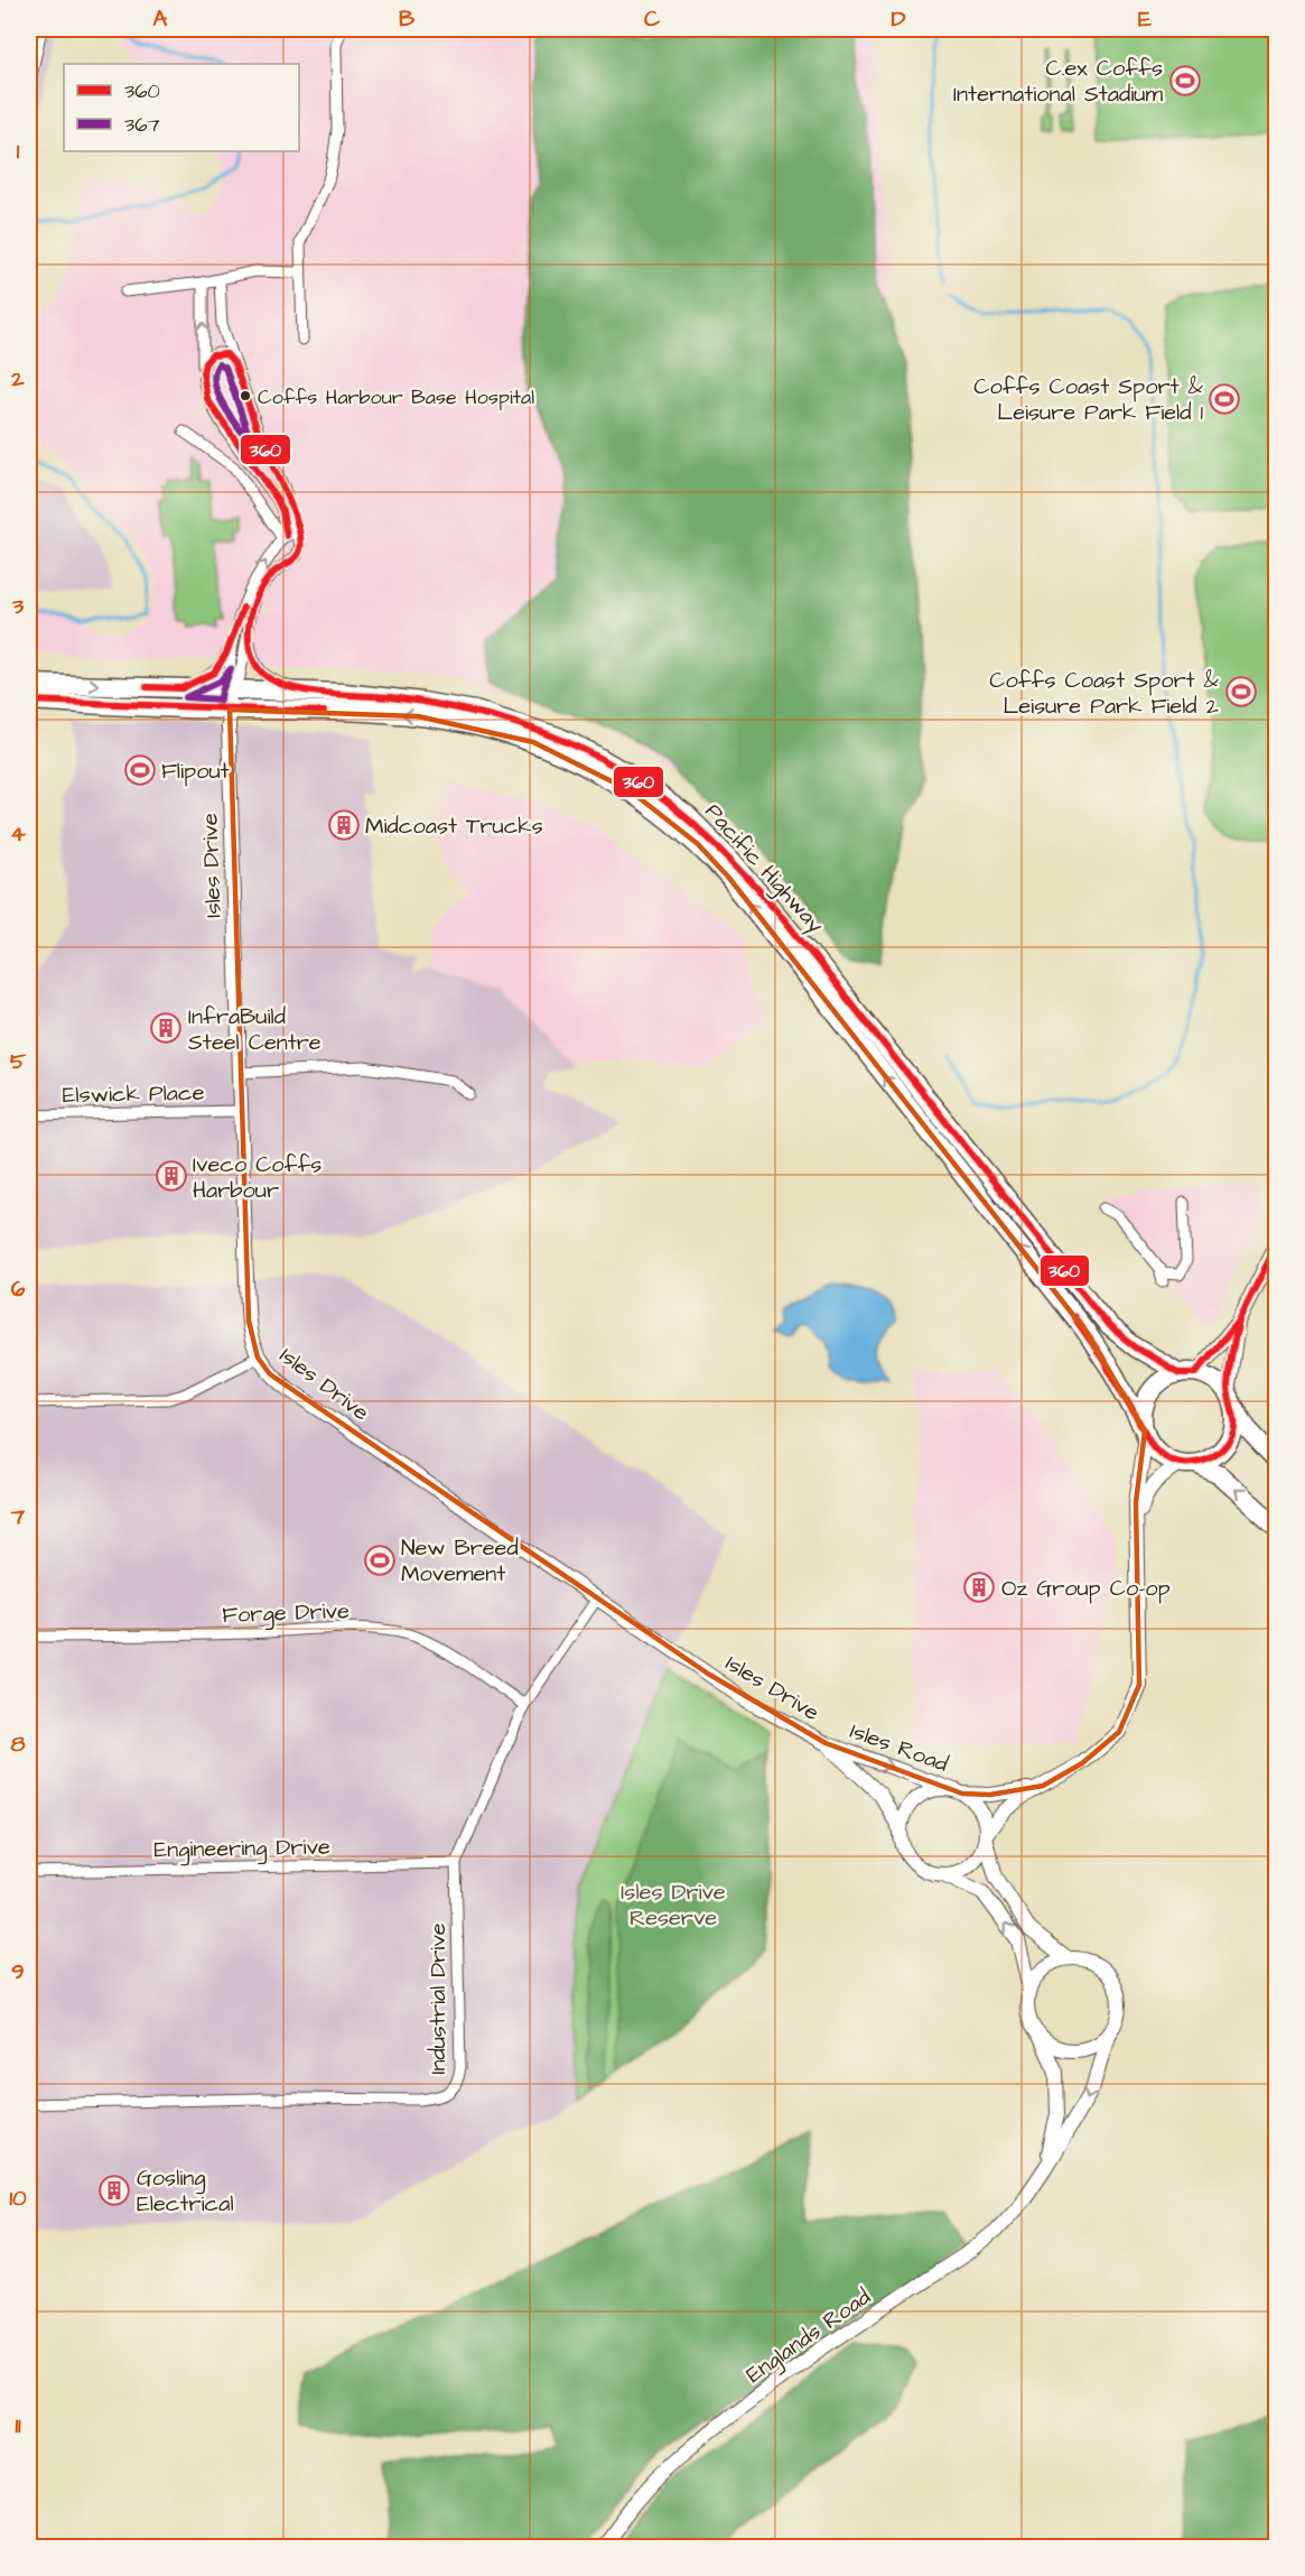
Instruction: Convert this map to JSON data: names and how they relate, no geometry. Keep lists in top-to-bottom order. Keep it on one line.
{"streets":{"highway":["Pacific Highway"],"street":["Isles Drive","Elswick Place","Forge Drive","Isles Road","Engineering Drive","Industrial Drive","Englands Road"]},"crossings":[["Isles Drive","Pacific Highway"],["Isles Drive","Elswick Place"],["Isles Drive","Isles Road"],["Isles Drive","Industrial Drive"],["Forge Drive","Industrial Drive"],["Isles Road","Englands Road"],["Engineering Drive","Industrial Drive"]],"one_way":["Isles Road"],"parks":["Isles Drive Reserve"],"places":{"sports":["C.ex Coffs International Stadium","Coffs Coast Sport & Leisure Park Field 1","Coffs Coast Sport & Leisure Park Field 2","Flipout","New Breed Movement"],"other":["Coffs Harbour Base Hospital"],"building":["Midcoast Trucks","InfraBuild Steel Centre","Iveco Coffs Harbour","Oz Group Co-op","Gosling Electrical"]},"lines":["transit line 360","transit line 367"],"legend":["360","367"],"grid":{"columns":["A","B","C","D","E"],"rows":["1","2","3","4","5","6","7","8","9","10","11"]}}
